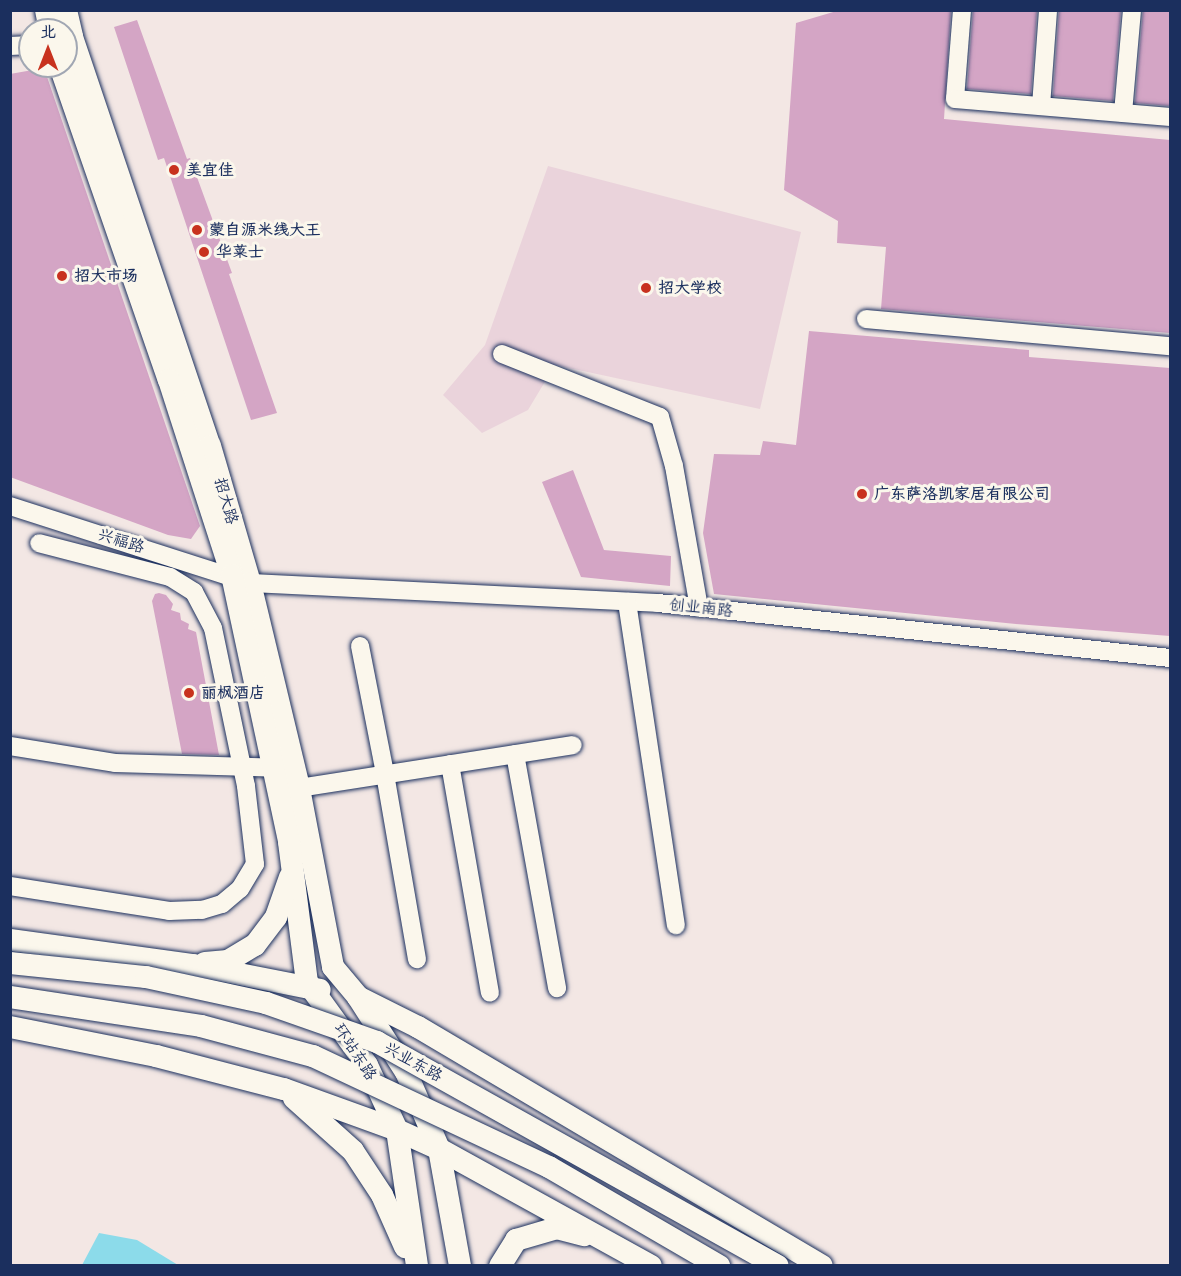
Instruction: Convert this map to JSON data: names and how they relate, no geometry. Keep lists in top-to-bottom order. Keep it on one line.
{"streets":{"main road":["招大路","环站东路","兴业东路"],"street":["兴福路","创业南路"]},"crossings":[["招大路","兴福路"],["招大路","创业南路"],["招大路","环站东路"],["兴福路","创业南路"]],"places":["美宜佳","蒙自源米线大王","华莱士","招大市场","招大学校","广东萨洛凯家居有限公司","丽枫酒店"],"north":"top"}
